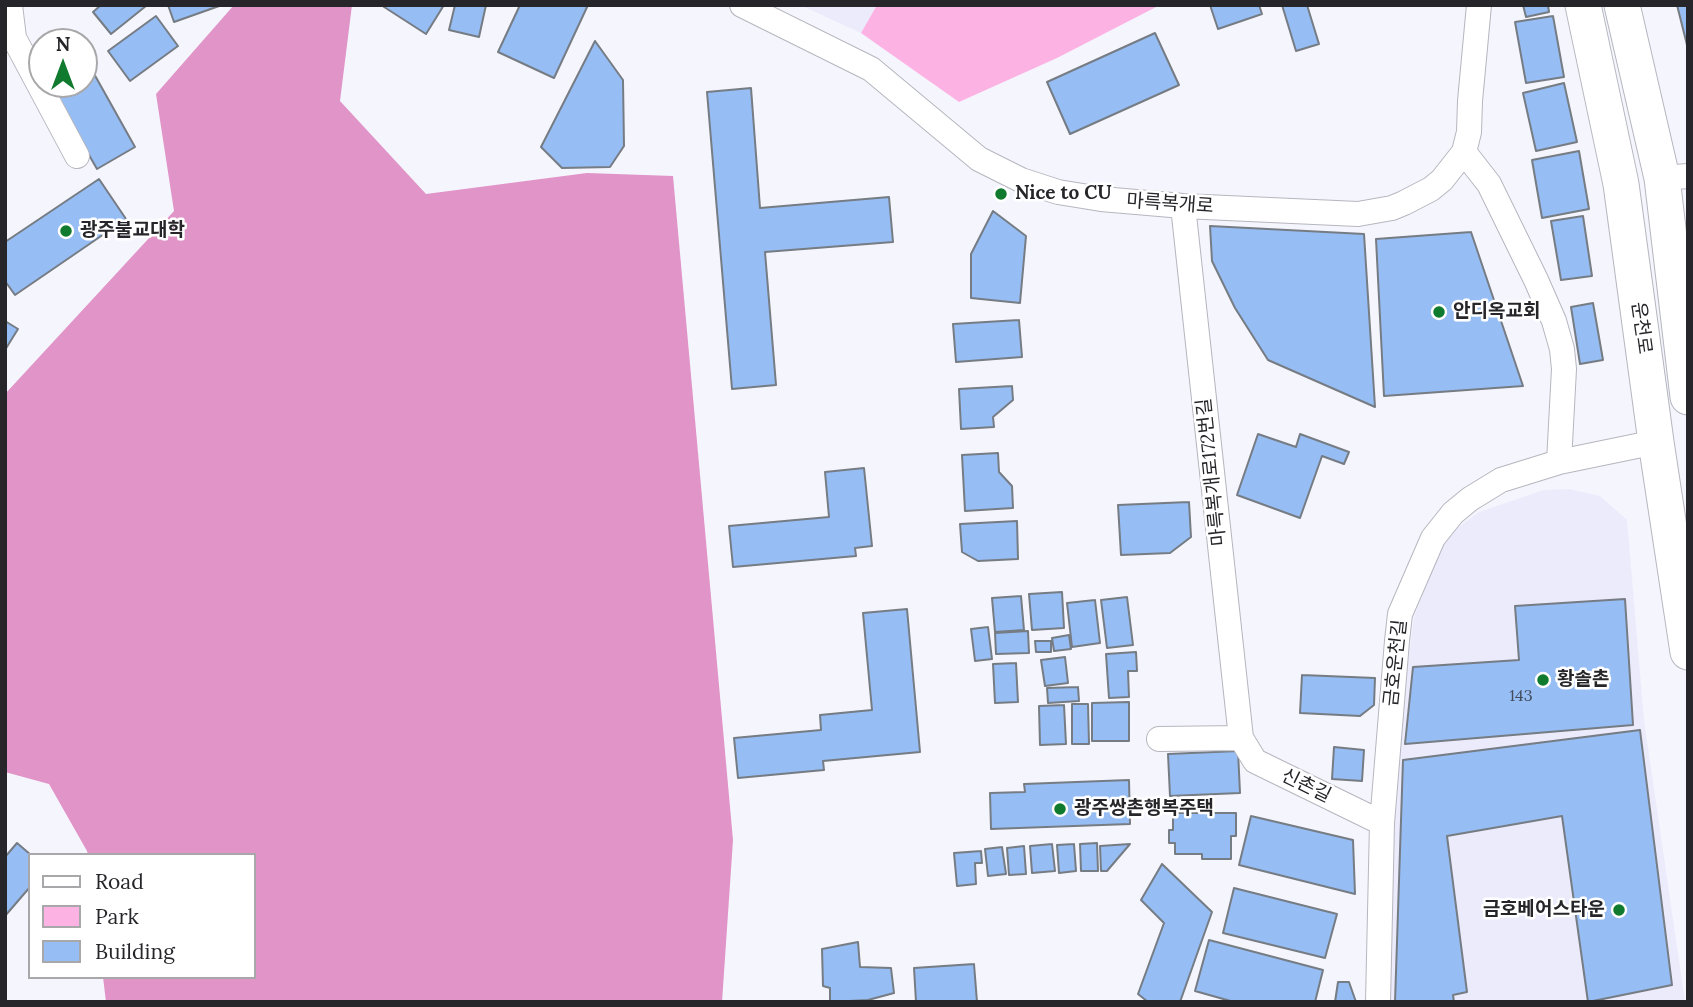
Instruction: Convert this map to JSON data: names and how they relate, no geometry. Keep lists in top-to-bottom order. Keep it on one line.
{"streets":{"street":["마륵복개로","운천로","마륵복개로172번길","금호운천길","신촌길"]},"crossings":[["마륵복개로","마륵복개로172번길"],["운천로","금호운천길"],["마륵복개로172번길","신촌길"],["금호운천길","신촌길"]],"places":["Nice to CU","광주불교대학","안디옥교회","황솔촌","광주쌍촌행복주택","금호베어스타운"],"house_numbers":["143"],"legend":["Road","Park","Building"],"north":"top"}
